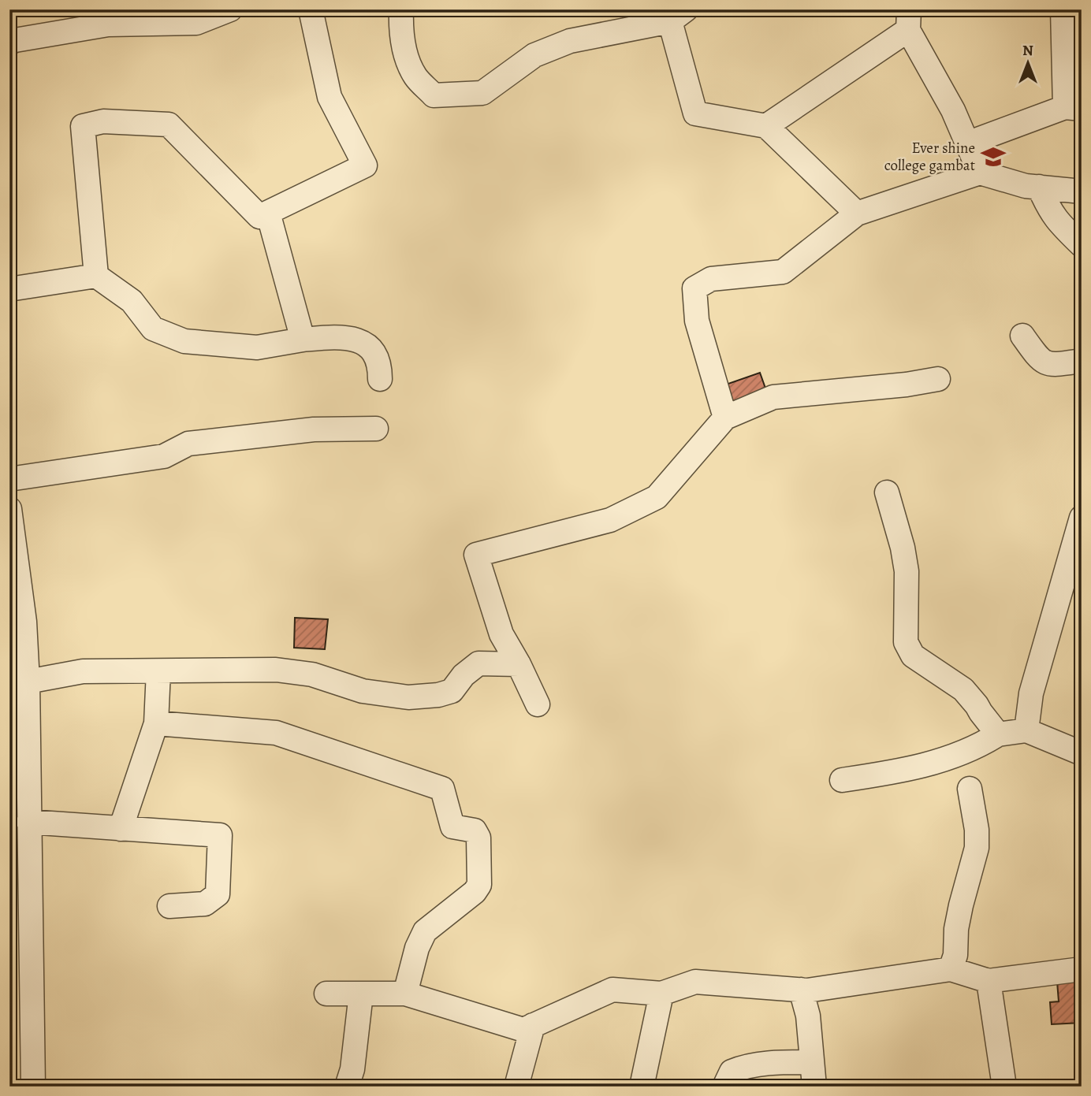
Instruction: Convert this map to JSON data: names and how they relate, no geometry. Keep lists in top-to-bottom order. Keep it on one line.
{"places":{"school or university":["Ever shine college gambat"]},"north":"top"}
